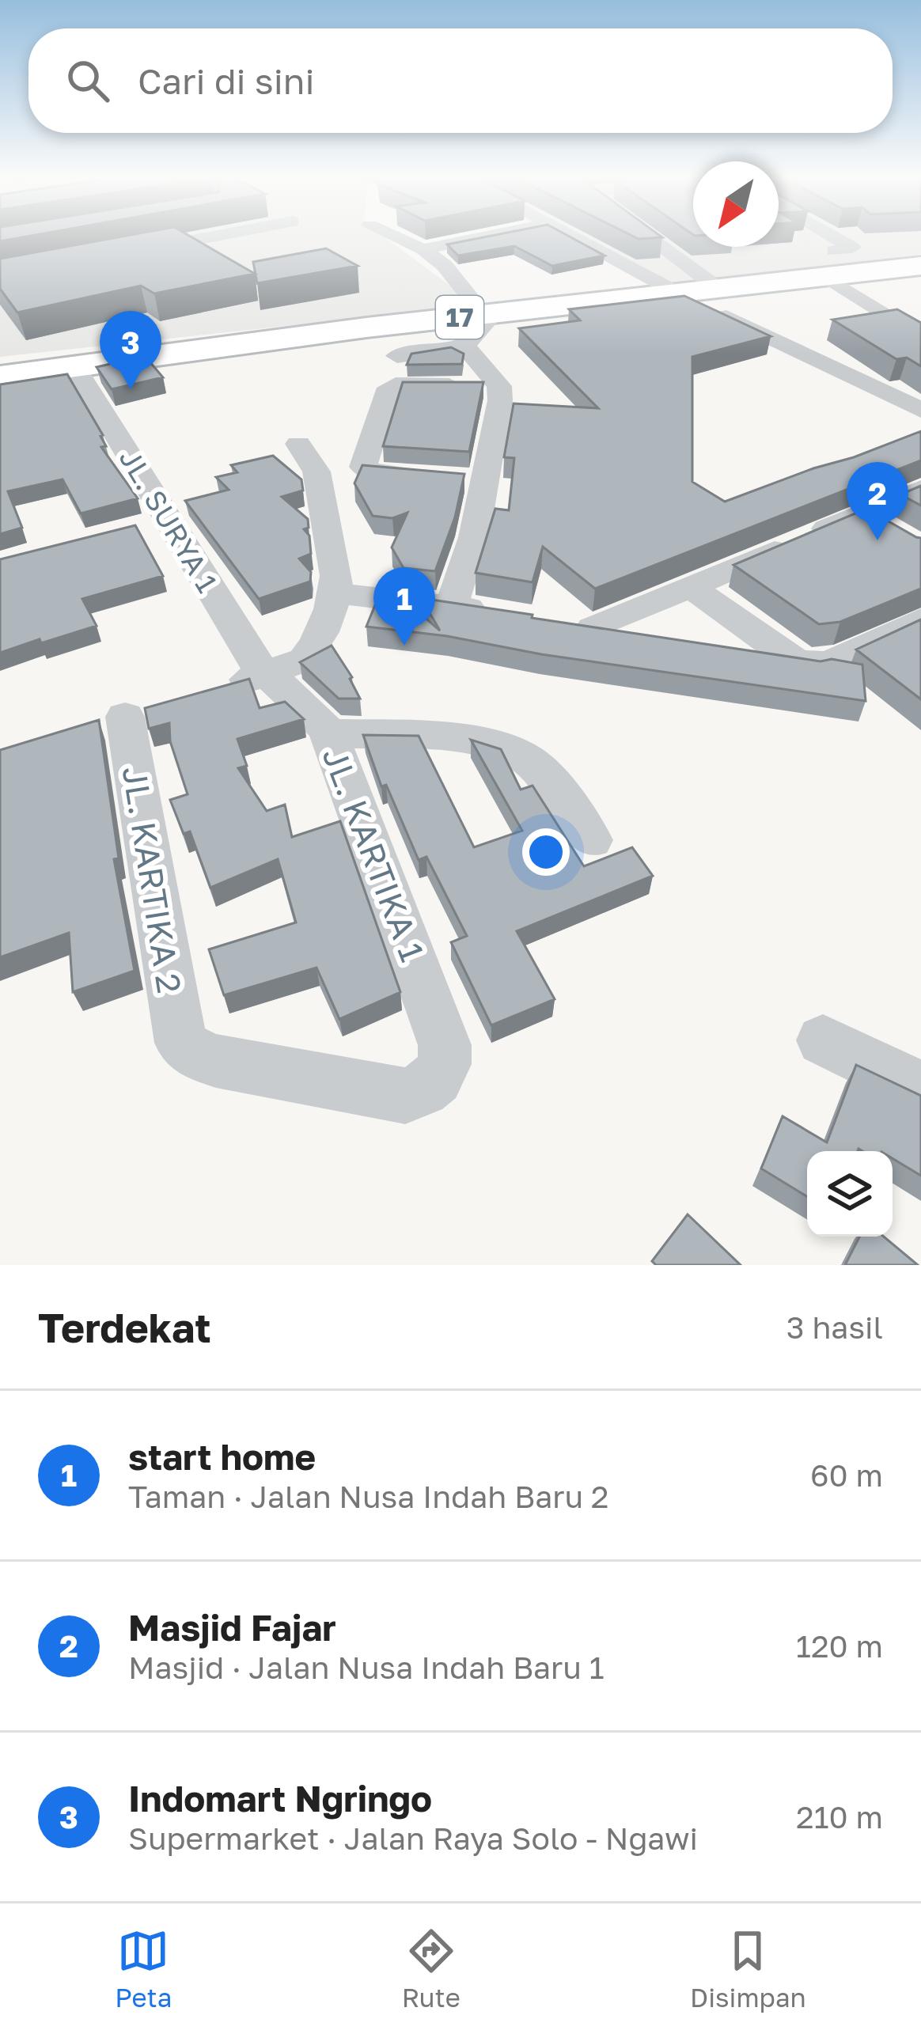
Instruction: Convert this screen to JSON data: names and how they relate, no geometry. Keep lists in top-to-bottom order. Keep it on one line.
{"streets":{"highway":["17"],"street":["JL. SURYA 1","JL. KARTIKA 1","JL. KARTIKA 2"]},"crossings":[["17","JL. SURYA 1"],["JL. SURYA 1","JL. KARTIKA 1"],["JL. KARTIKA 1","JL. KARTIKA 2"]],"north":"bottom left","page":{"search":"Cari di sini","pins":["3","2","1"],"heading":["Terdekat","3 hasil"],"list":[{"mark":"1","name":"start home","note":"Taman · Jalan Nusa Indah Baru 2","value":"60 m"},{"mark":"2","name":"Masjid Fajar","note":"Masjid · Jalan Nusa Indah Baru 1","value":"120 m"},{"mark":"3","name":"Indomart Ngringo","note":"Supermarket · Jalan Raya Solo - Ngawi","value":"210 m"}],"nav":["Peta","Rute","Disimpan"]}}
